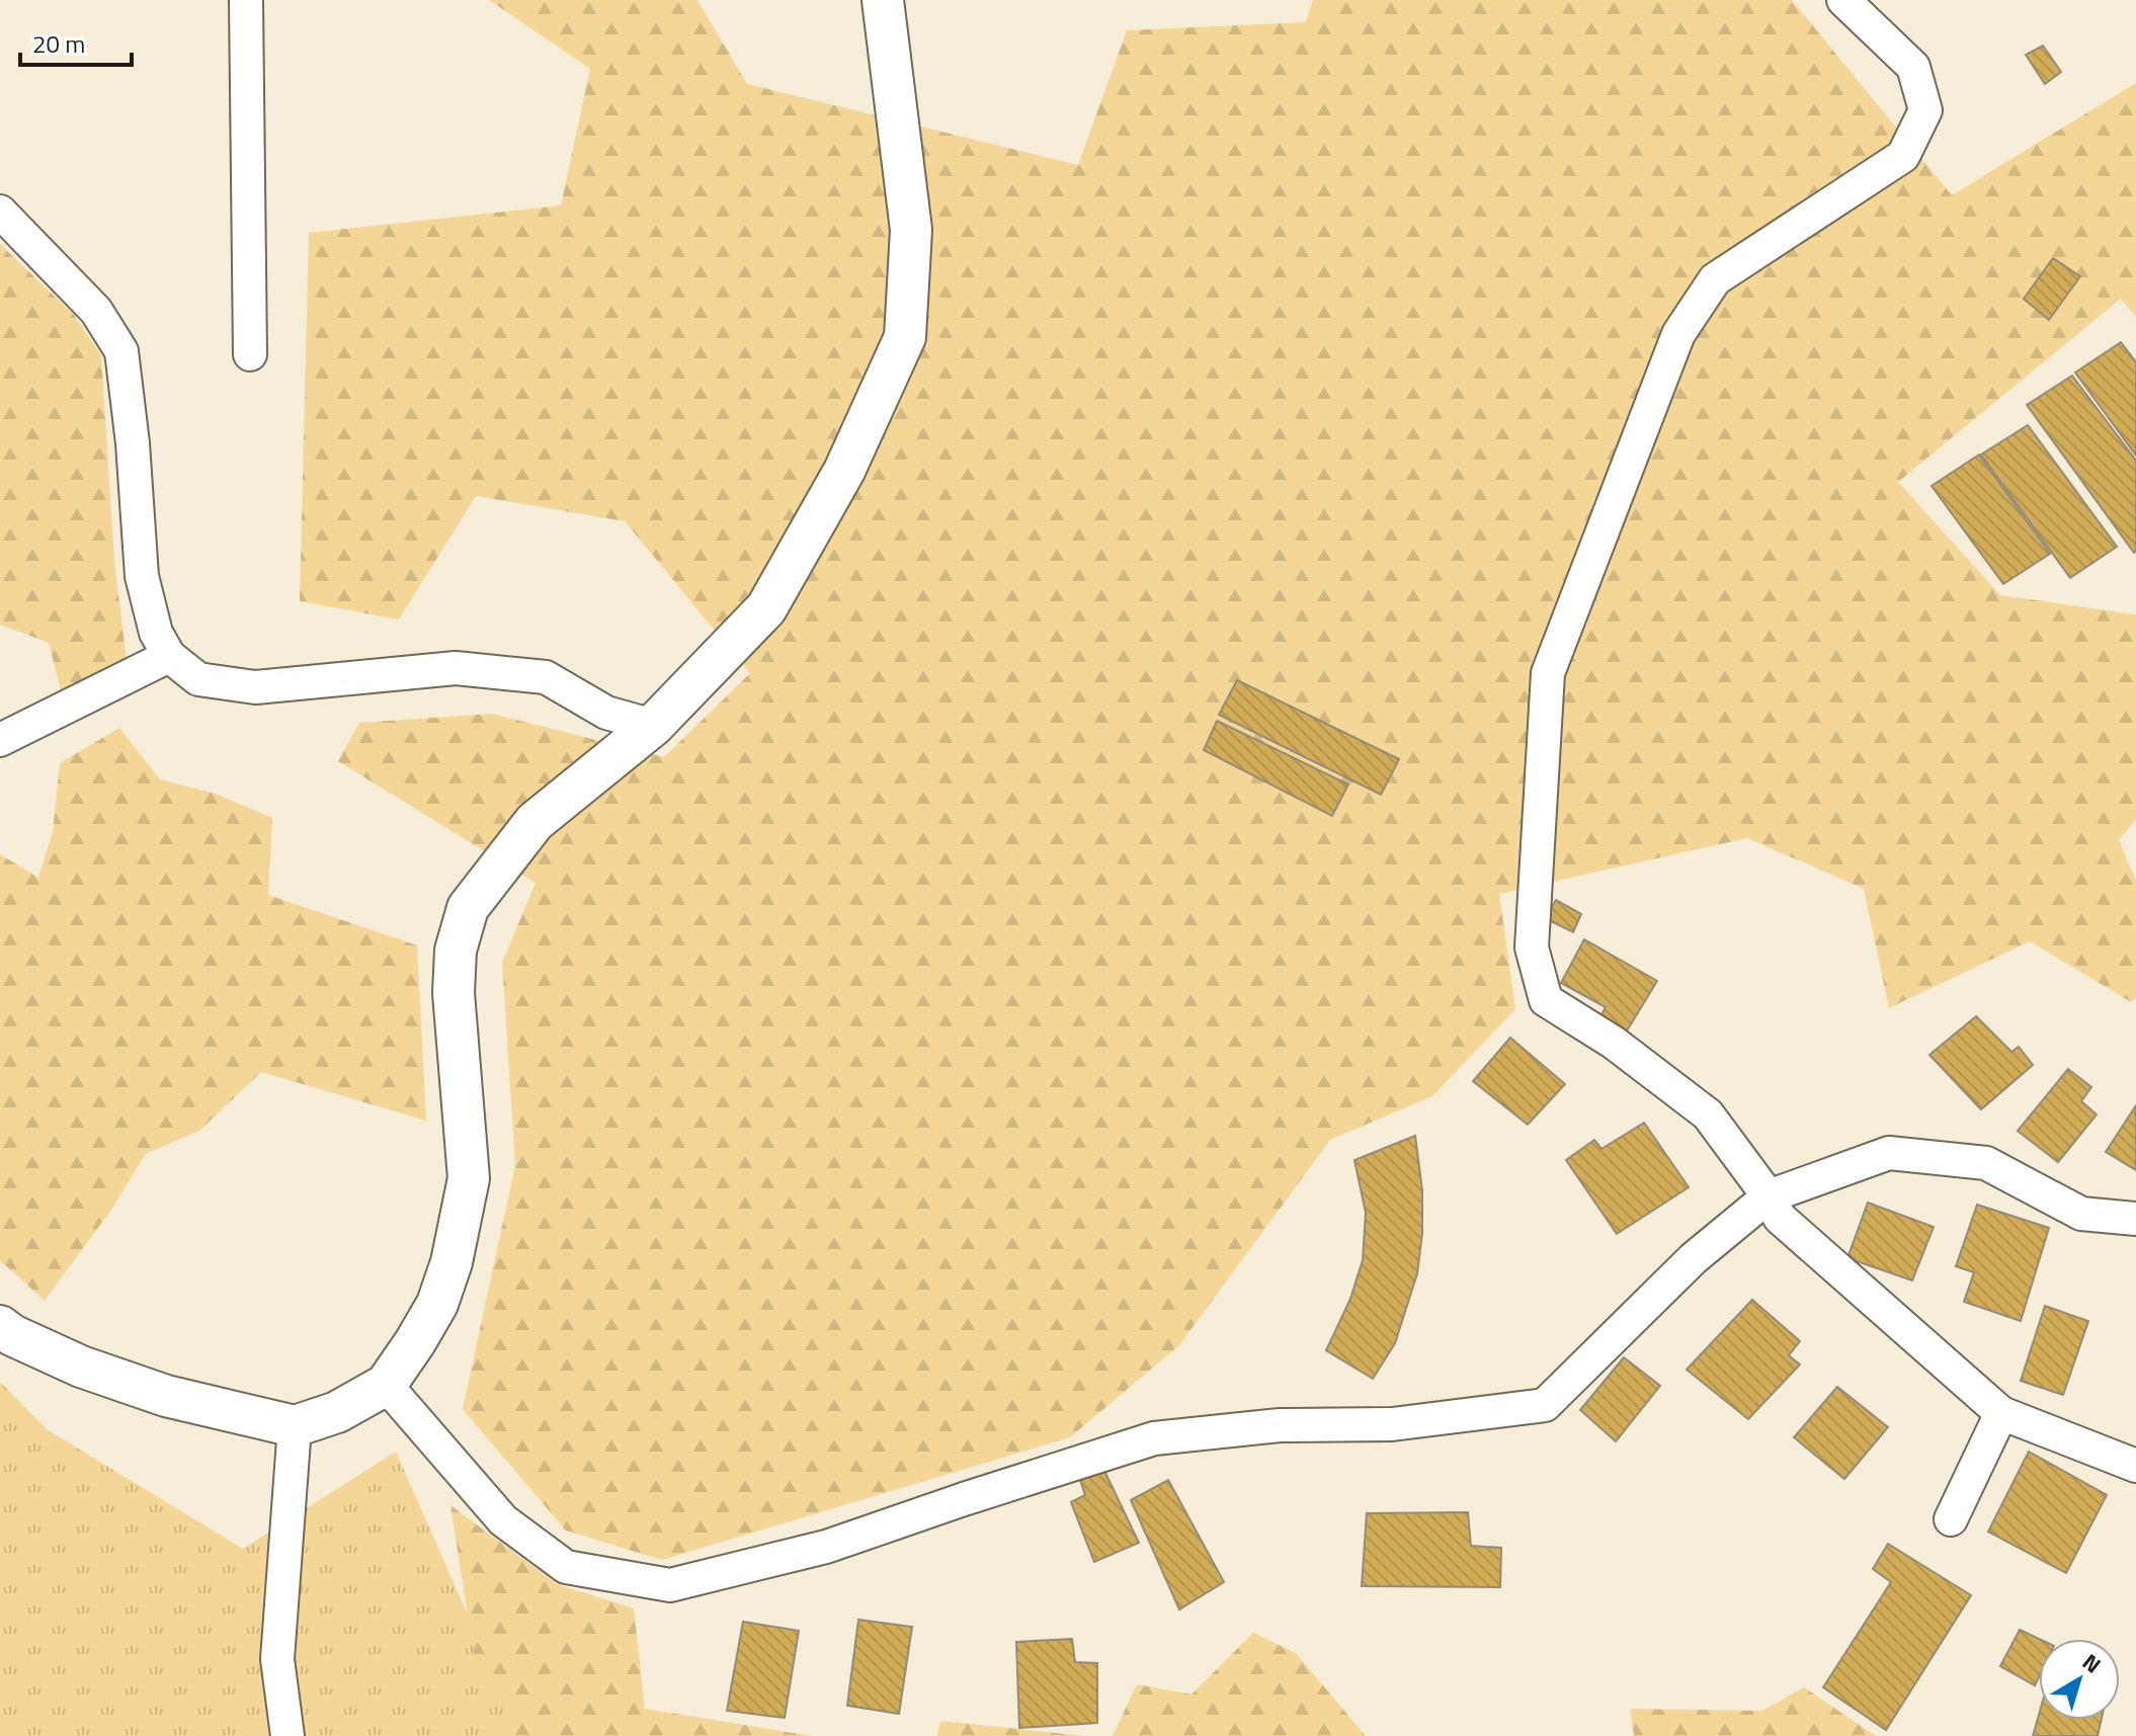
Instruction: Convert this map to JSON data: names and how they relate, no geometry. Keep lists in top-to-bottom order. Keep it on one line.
{"scale_bar":"20 m","north":"top right"}
